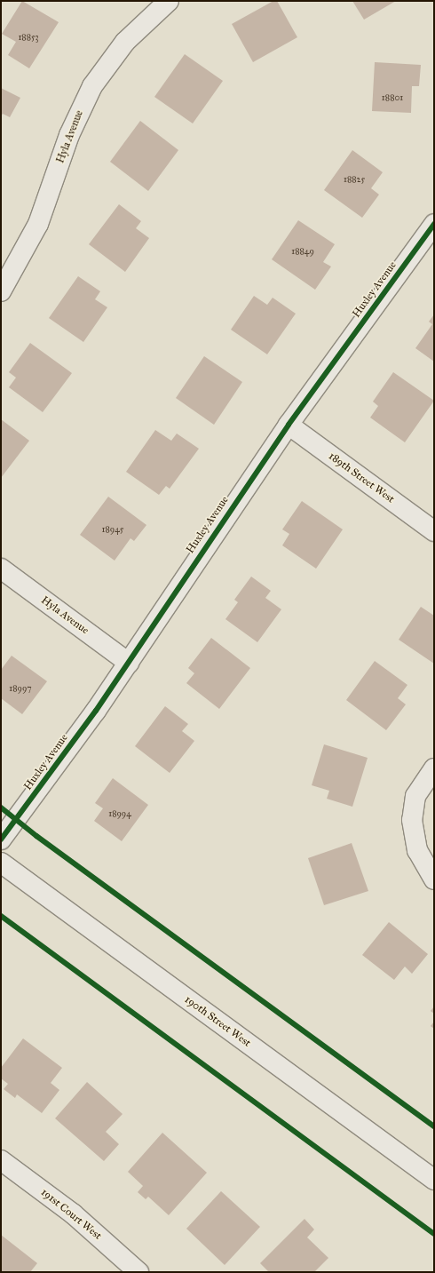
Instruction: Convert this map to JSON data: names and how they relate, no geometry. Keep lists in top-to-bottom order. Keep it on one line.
{"streets":{"street":["Hyla Avenue","Huxley Avenue","189th Street West","190th Street West","191st Court West"]},"crossings":[["Hyla Avenue","Huxley Avenue"],["Huxley Avenue","189th Street West"]],"house_numbers":["18853","18801","18825","18849","18945","18997","18994"]}
